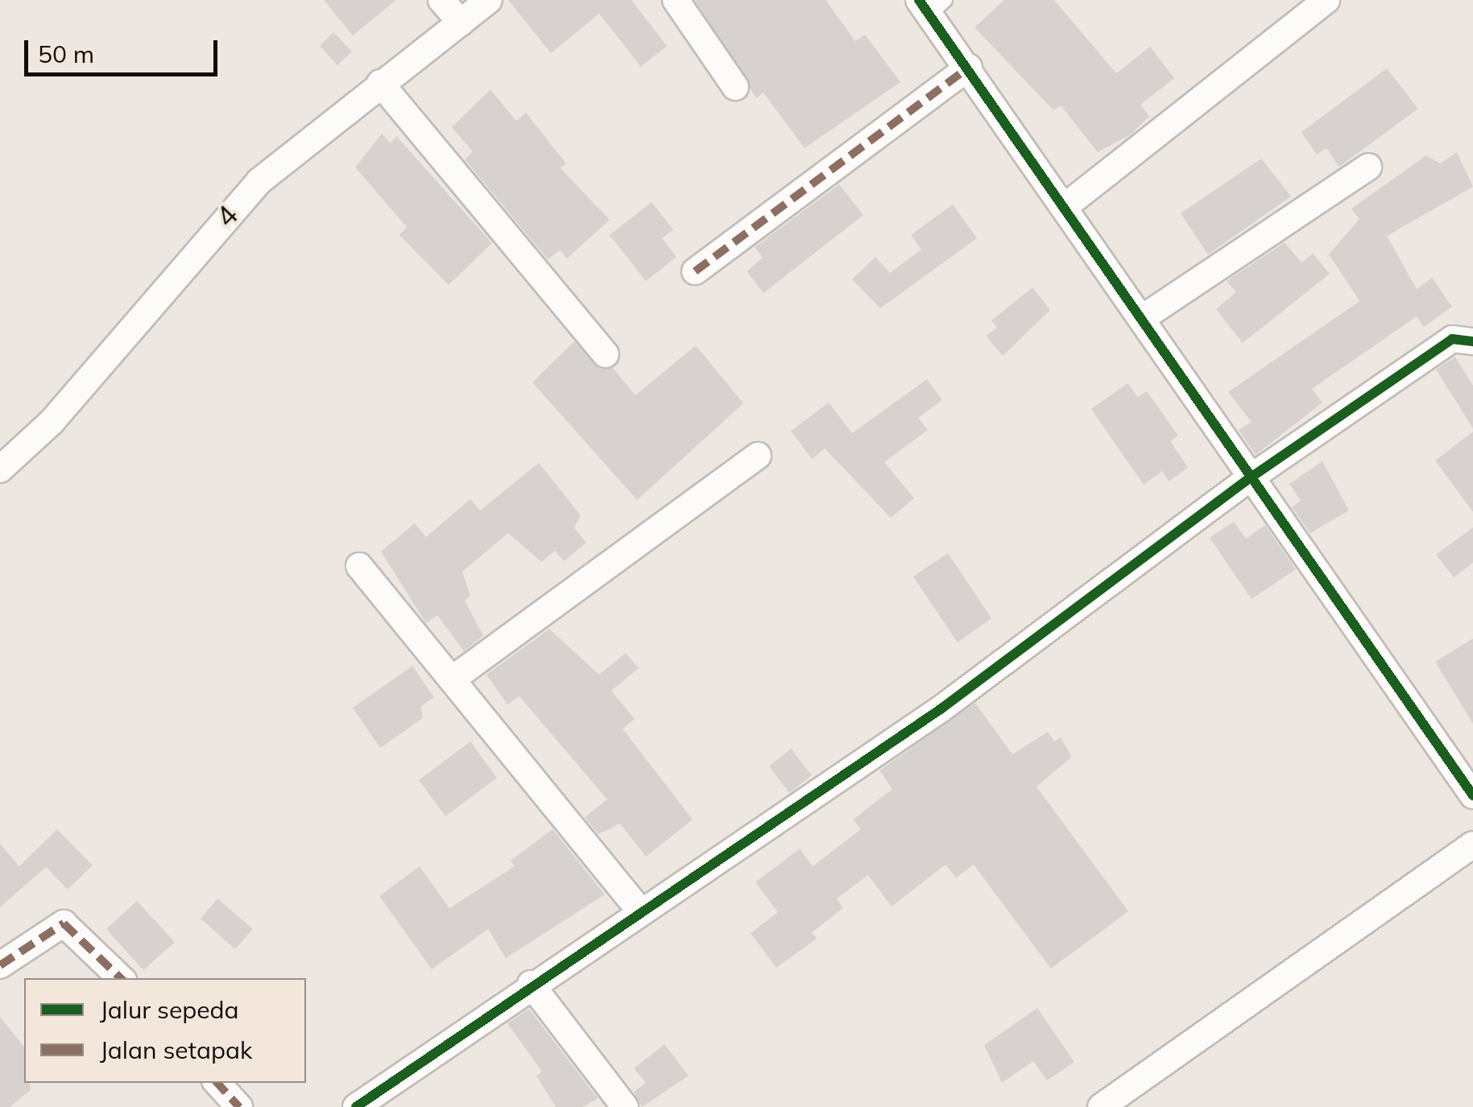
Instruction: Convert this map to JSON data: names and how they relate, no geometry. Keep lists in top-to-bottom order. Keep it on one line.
{"streets":{"street":["4"]},"legend":["Jalur sepeda","Jalan setapak"],"scale_bar":"50 m"}
